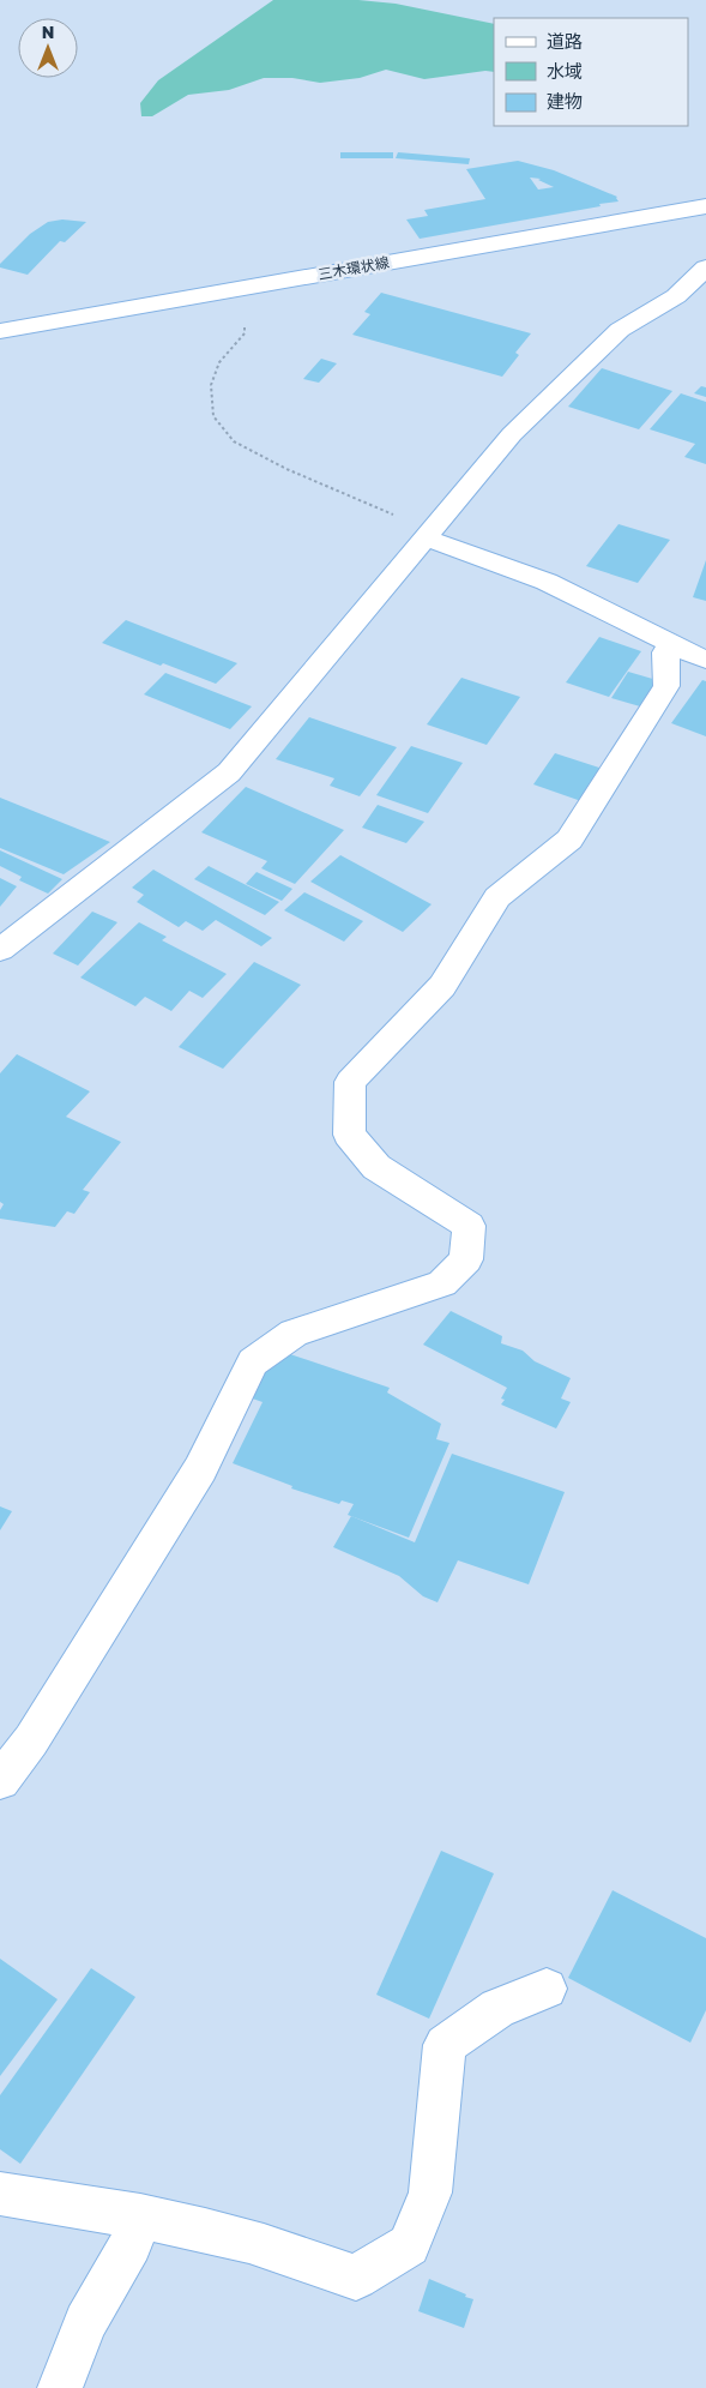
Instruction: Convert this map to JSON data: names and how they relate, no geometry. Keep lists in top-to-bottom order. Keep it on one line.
{"streets":{"street":["三木環状線"]},"legend":["道路","水域","建物"],"north":"top"}
